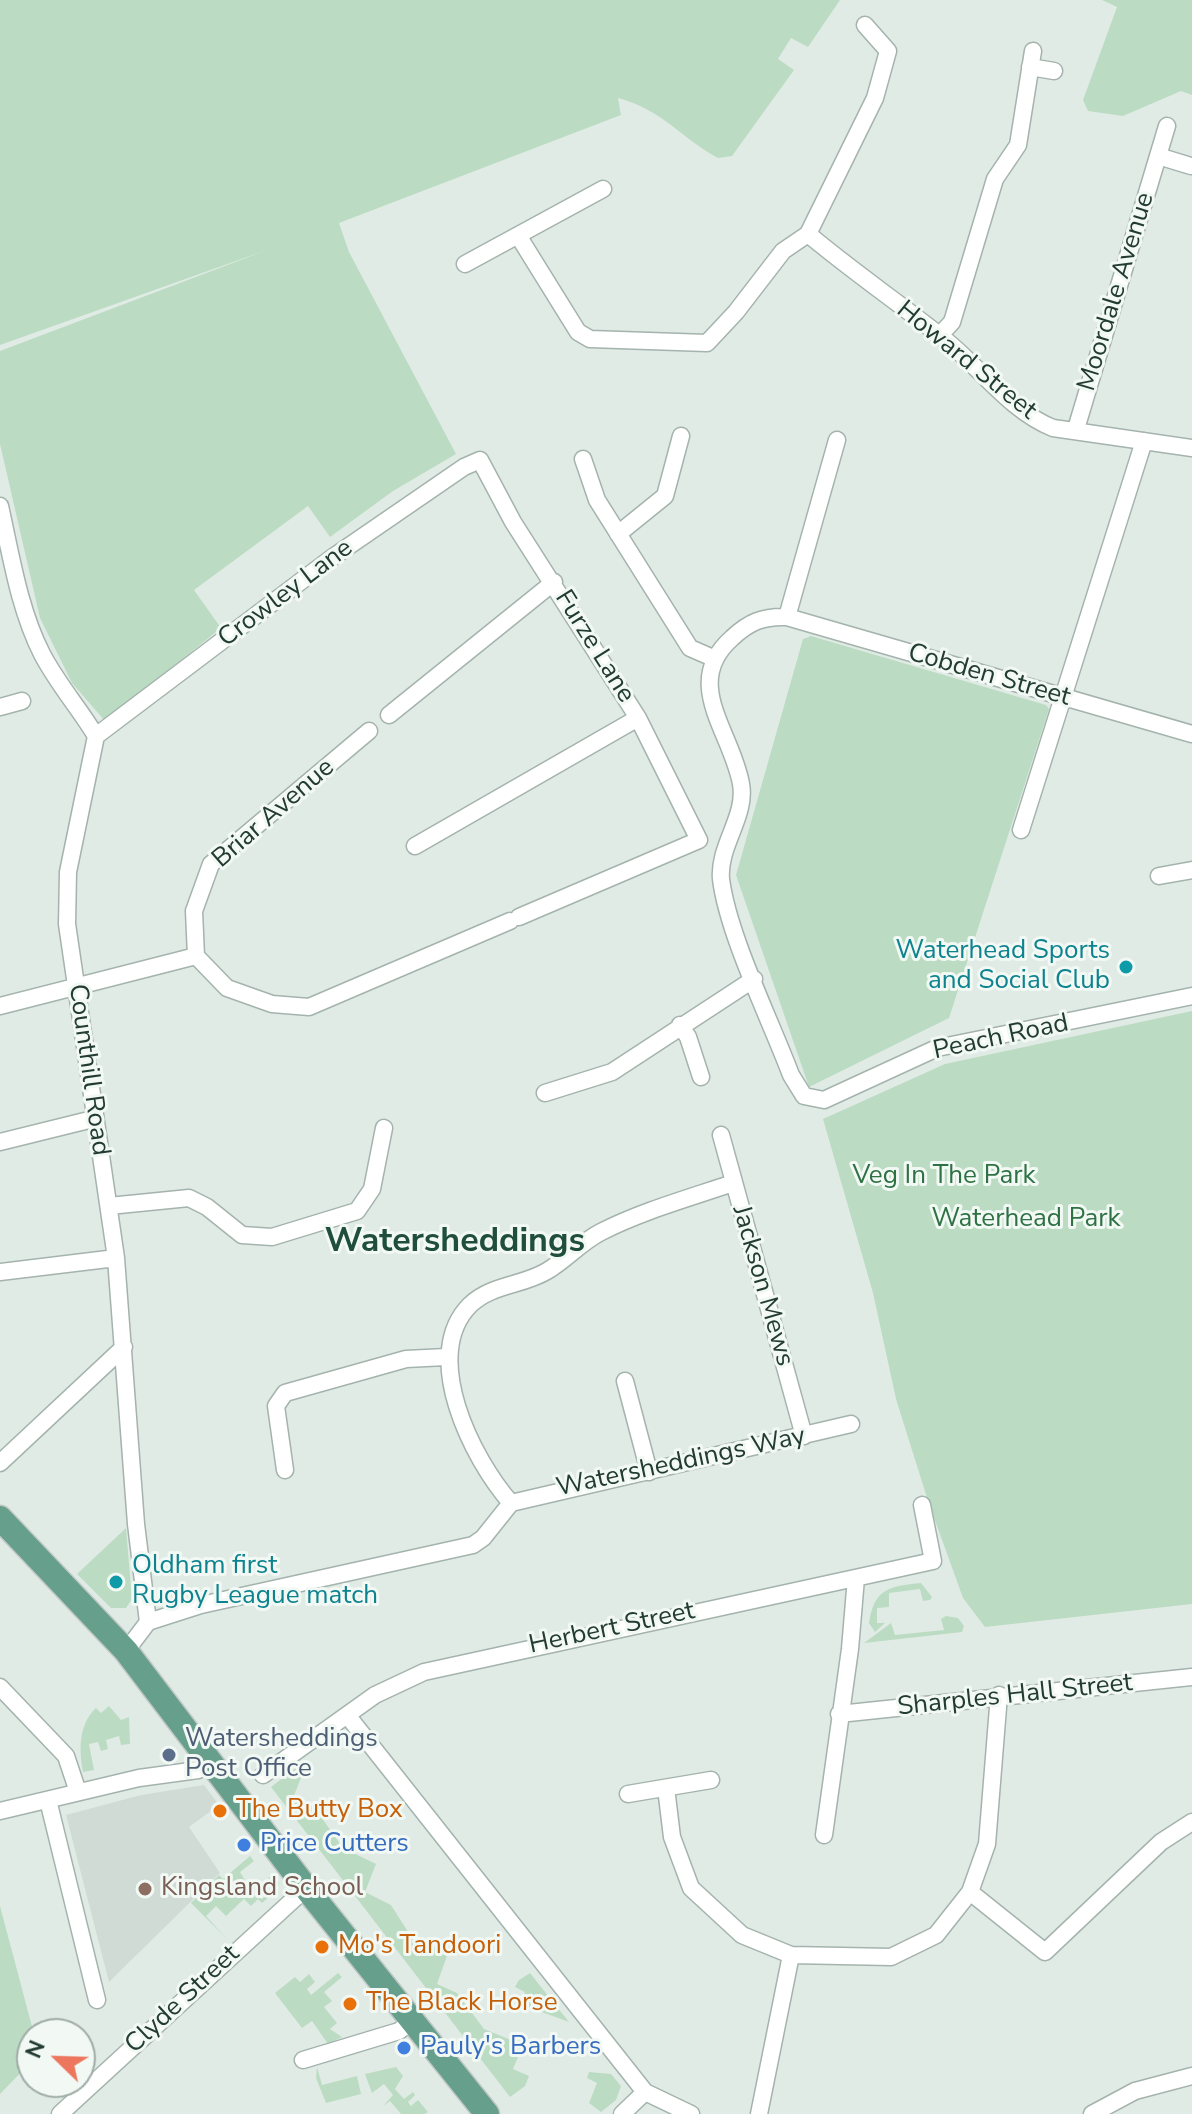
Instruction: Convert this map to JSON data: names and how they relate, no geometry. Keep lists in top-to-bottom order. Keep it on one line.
{"streets":{"street":["Moordale Avenue","Howard Street","Crowley Lane","Furze Lane","Cobden Street","Briar Avenue","Peach Road","Counthill Road","Jackson Mews","Watersheddings Way","Herbert Street","Sharples Hall Street","Clyde Street"]},"crossings":[["Moordale Avenue","Howard Street"],["Crowley Lane","Furze Lane"],["Crowley Lane","Counthill Road"],["Furze Lane","Briar Avenue"],["Jackson Mews","Watersheddings Way"]],"districts":["Watersheddings"],"parks":["Veg In The Park","Waterhead Park"],"places":["Waterhead Sports and Social Club","Oldham first Rugby League match","Watersheddings Post Office","The Butty Box","Price Cutters","Kingsland School","Mo's Tandoori","The Black Horse","Pauly's Barbers"],"north":"top left"}
